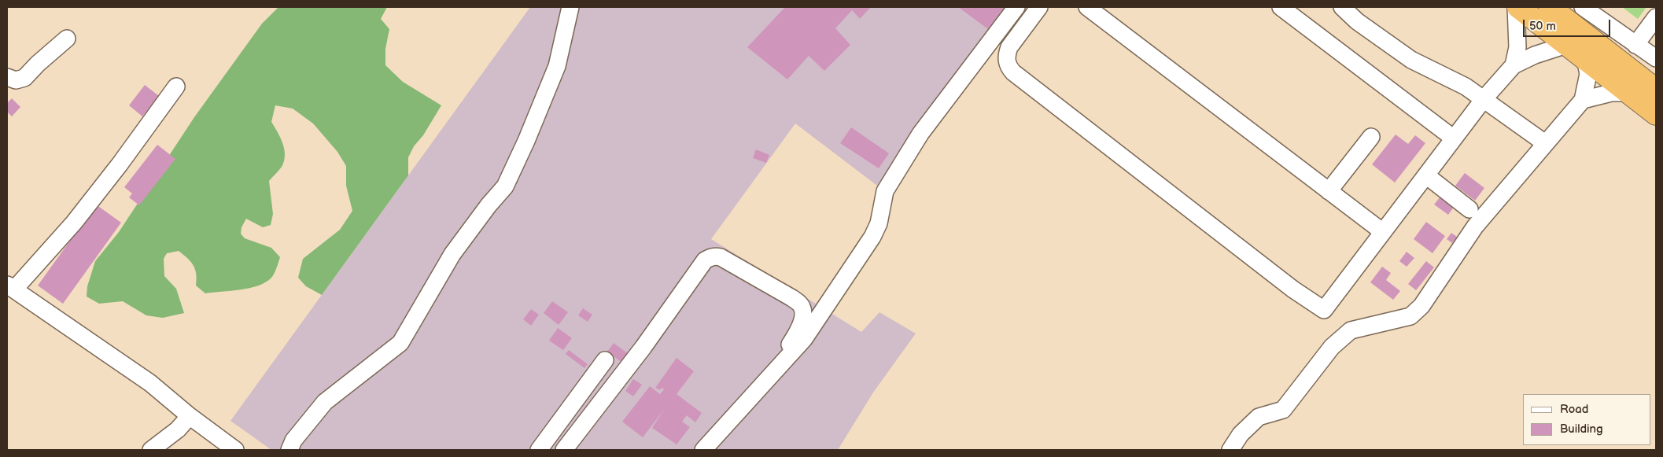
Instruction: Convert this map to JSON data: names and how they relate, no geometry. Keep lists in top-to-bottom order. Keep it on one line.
{"legend":["Road","Building"],"scale_bar":"50 m"}
